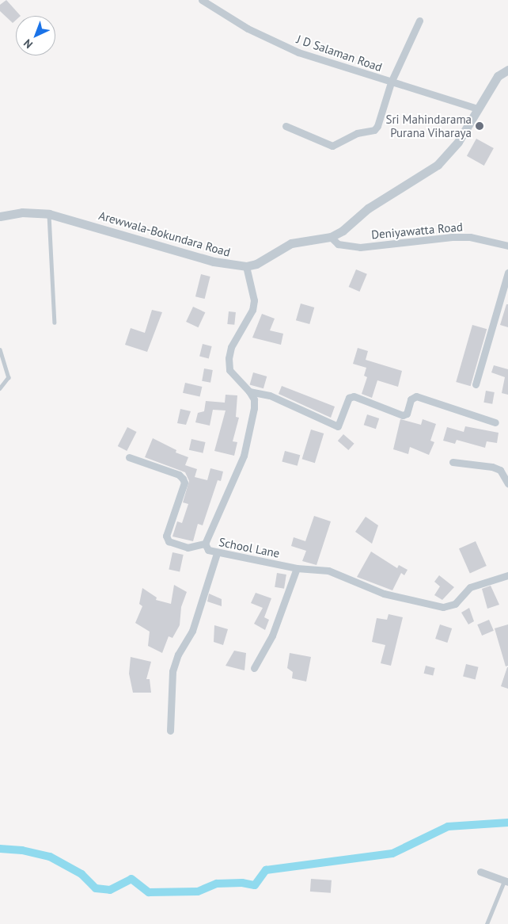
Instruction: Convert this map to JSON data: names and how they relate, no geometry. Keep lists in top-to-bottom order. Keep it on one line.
{"streets":{"street":["J D Salaman Road","Deniyawatta Road","Arewwala-Bokundara Road","School Lane"]},"crossings":[["J D Salaman Road","Arewwala-Bokundara Road"],["Deniyawatta Road","Arewwala-Bokundara Road"],["Arewwala-Bokundara Road","School Lane"]],"places":["Sri Mahindarama Purana Viharaya"],"north":"bottom left"}
